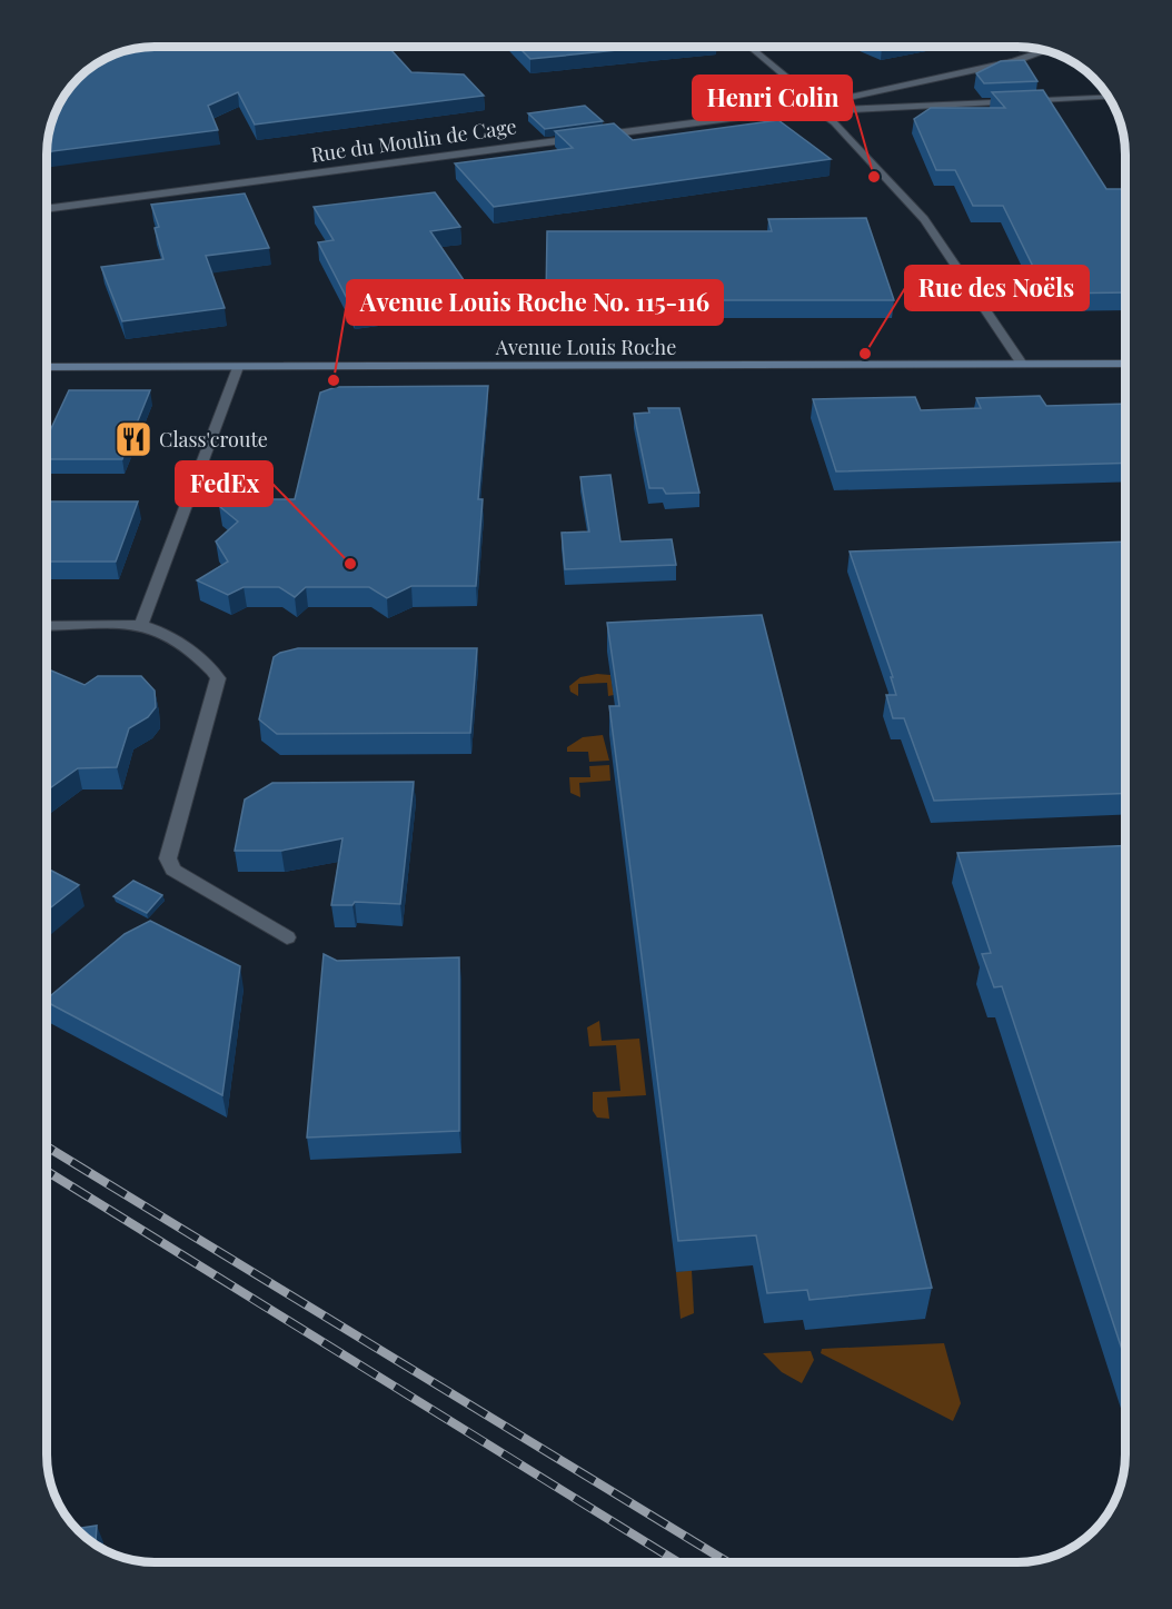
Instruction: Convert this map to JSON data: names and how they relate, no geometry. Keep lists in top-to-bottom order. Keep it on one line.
{"streets":{"main road":["Avenue Louis Roche"],"street":["Rue du Moulin de Cage"]},"places":{"other":["Henri Colin","Rue des Noëls","Avenue Louis Roche No. 115-116","FedEx"],"restaurant":["Class'croute"]}}
